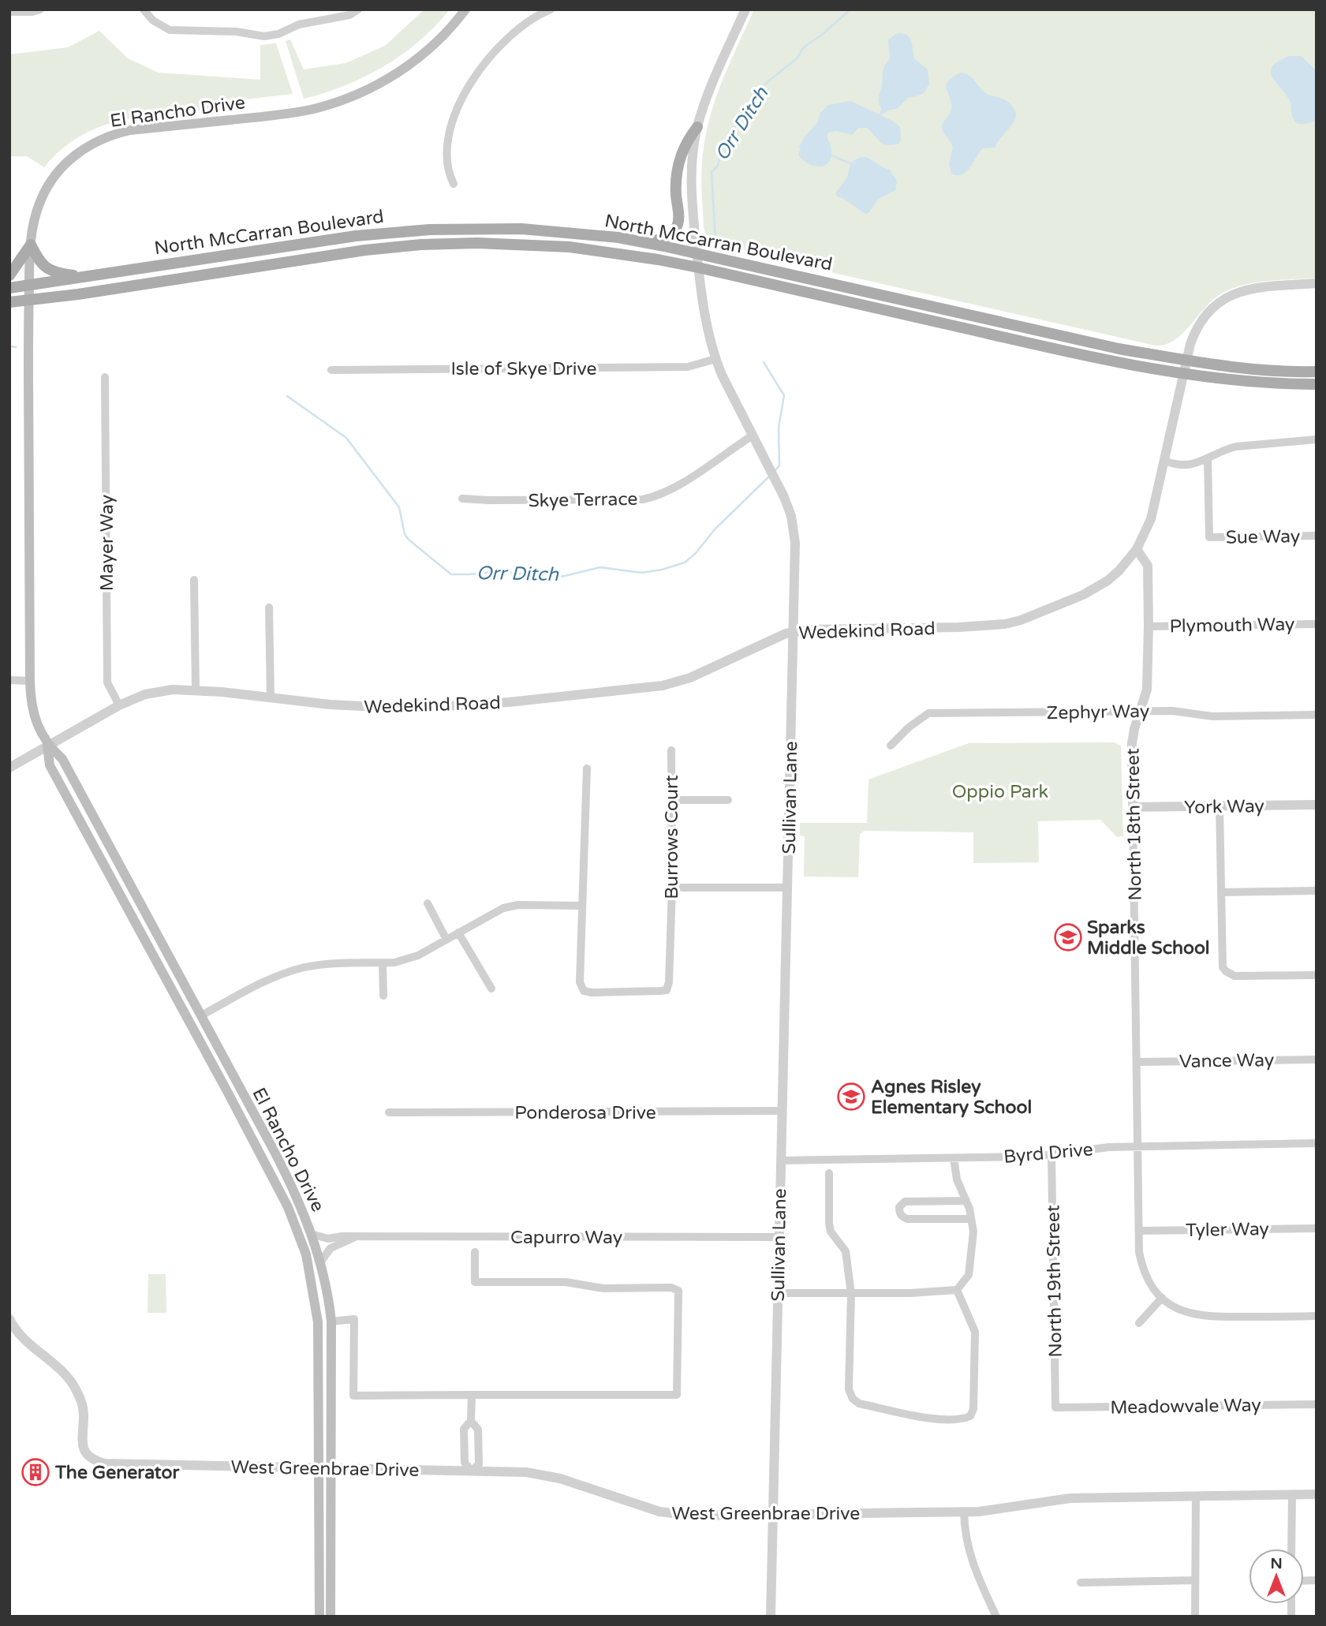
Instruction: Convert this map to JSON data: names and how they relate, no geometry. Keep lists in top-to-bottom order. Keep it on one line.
{"streets":{"main road":["El Rancho Drive","North McCarran Boulevard"],"street":["Isle of Skye Drive","Skye Terrace","Sue Way","Mayer Way","Plymouth Way","Wedekind Road","Zephyr Way","Sullivan Lane","York Way","North 18th Street","Burrows Court","Vance Way","Ponderosa Drive","Byrd Drive","Tyler Way","Capurro Way","North 19th Street","Meadowvale Way","West Greenbrae Drive"]},"crossings":[["El Rancho Drive","North McCarran Boulevard"],["El Rancho Drive","Wedekind Road"],["El Rancho Drive","Capurro Way"],["El Rancho Drive","West Greenbrae Drive"],["North McCarran Boulevard","Wedekind Road"],["North McCarran Boulevard","Sullivan Lane"],["Isle of Skye Drive","Sullivan Lane"],["Skye Terrace","Sullivan Lane"],["Mayer Way","Wedekind Road"],["Plymouth Way","North 18th Street"],["Wedekind Road","Sullivan Lane"],["Wedekind Road","North 18th Street"],["Zephyr Way","North 18th Street"],["Sullivan Lane","Ponderosa Drive"],["Sullivan Lane","Byrd Drive"],["Sullivan Lane","Capurro Way"],["Sullivan Lane","West Greenbrae Drive"],["York Way","North 18th Street"],["North 18th Street","Vance Way"],["North 18th Street","Byrd Drive"],["North 18th Street","Tyler Way"],["Byrd Drive","North 19th Street"],["North 19th Street","Meadowvale Way"]],"water":["Orr Ditch"],"parks":["Oppio Park"],"places":{"school or university":["Sparks Middle School","Agnes Risley Elementary School"],"building":["The Generator"]},"north":"top"}
